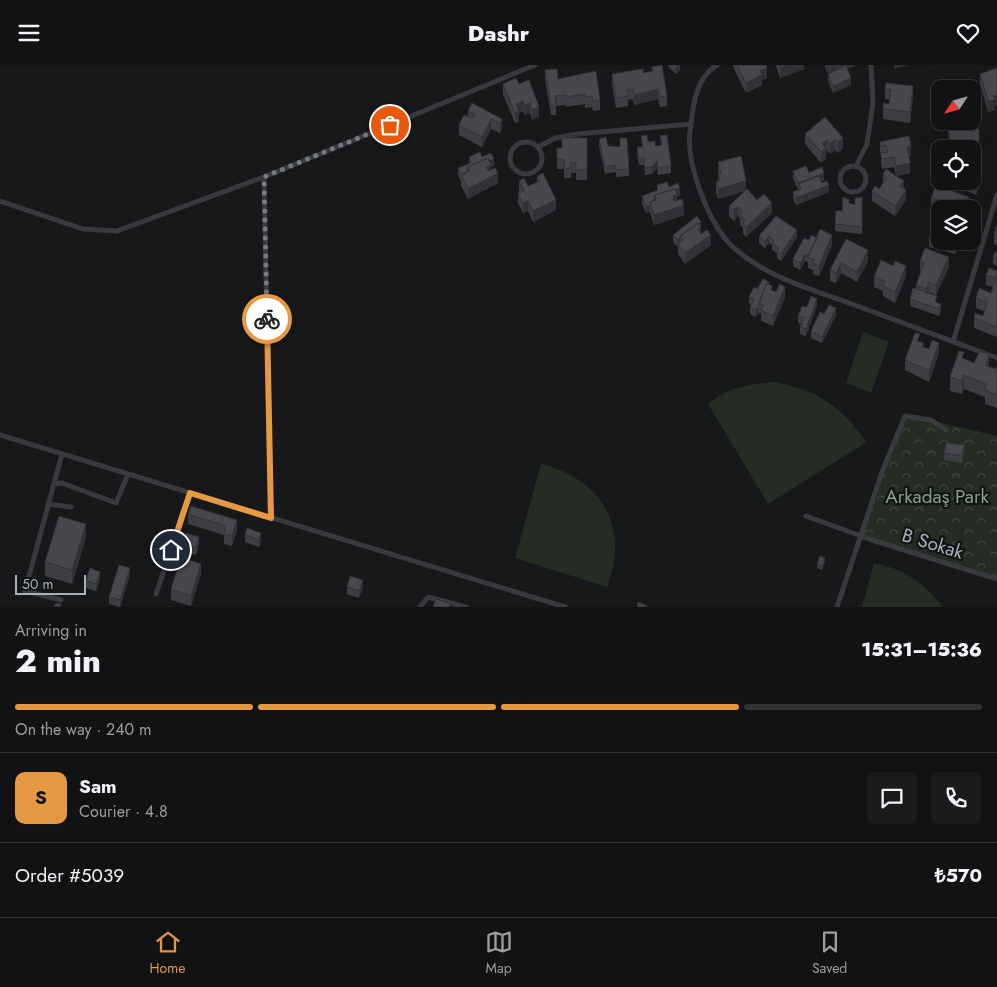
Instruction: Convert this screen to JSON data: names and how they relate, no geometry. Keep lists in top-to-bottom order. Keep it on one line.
{"streets":{"lane":["B Sokak"]},"parks":["Arkadaş Park"],"scale_bar":"50 m","north":"bottom left","page":{"header":"Dashr","scale":"50 m","heading":["2 min","Arriving in","15:31–15:36"],"panel":["Sam","Courier · 4.8","Order #5039","₺570"],"bar":"On the way · 240 m","round":"S","tabs":["Home","Map","Saved"]}}
